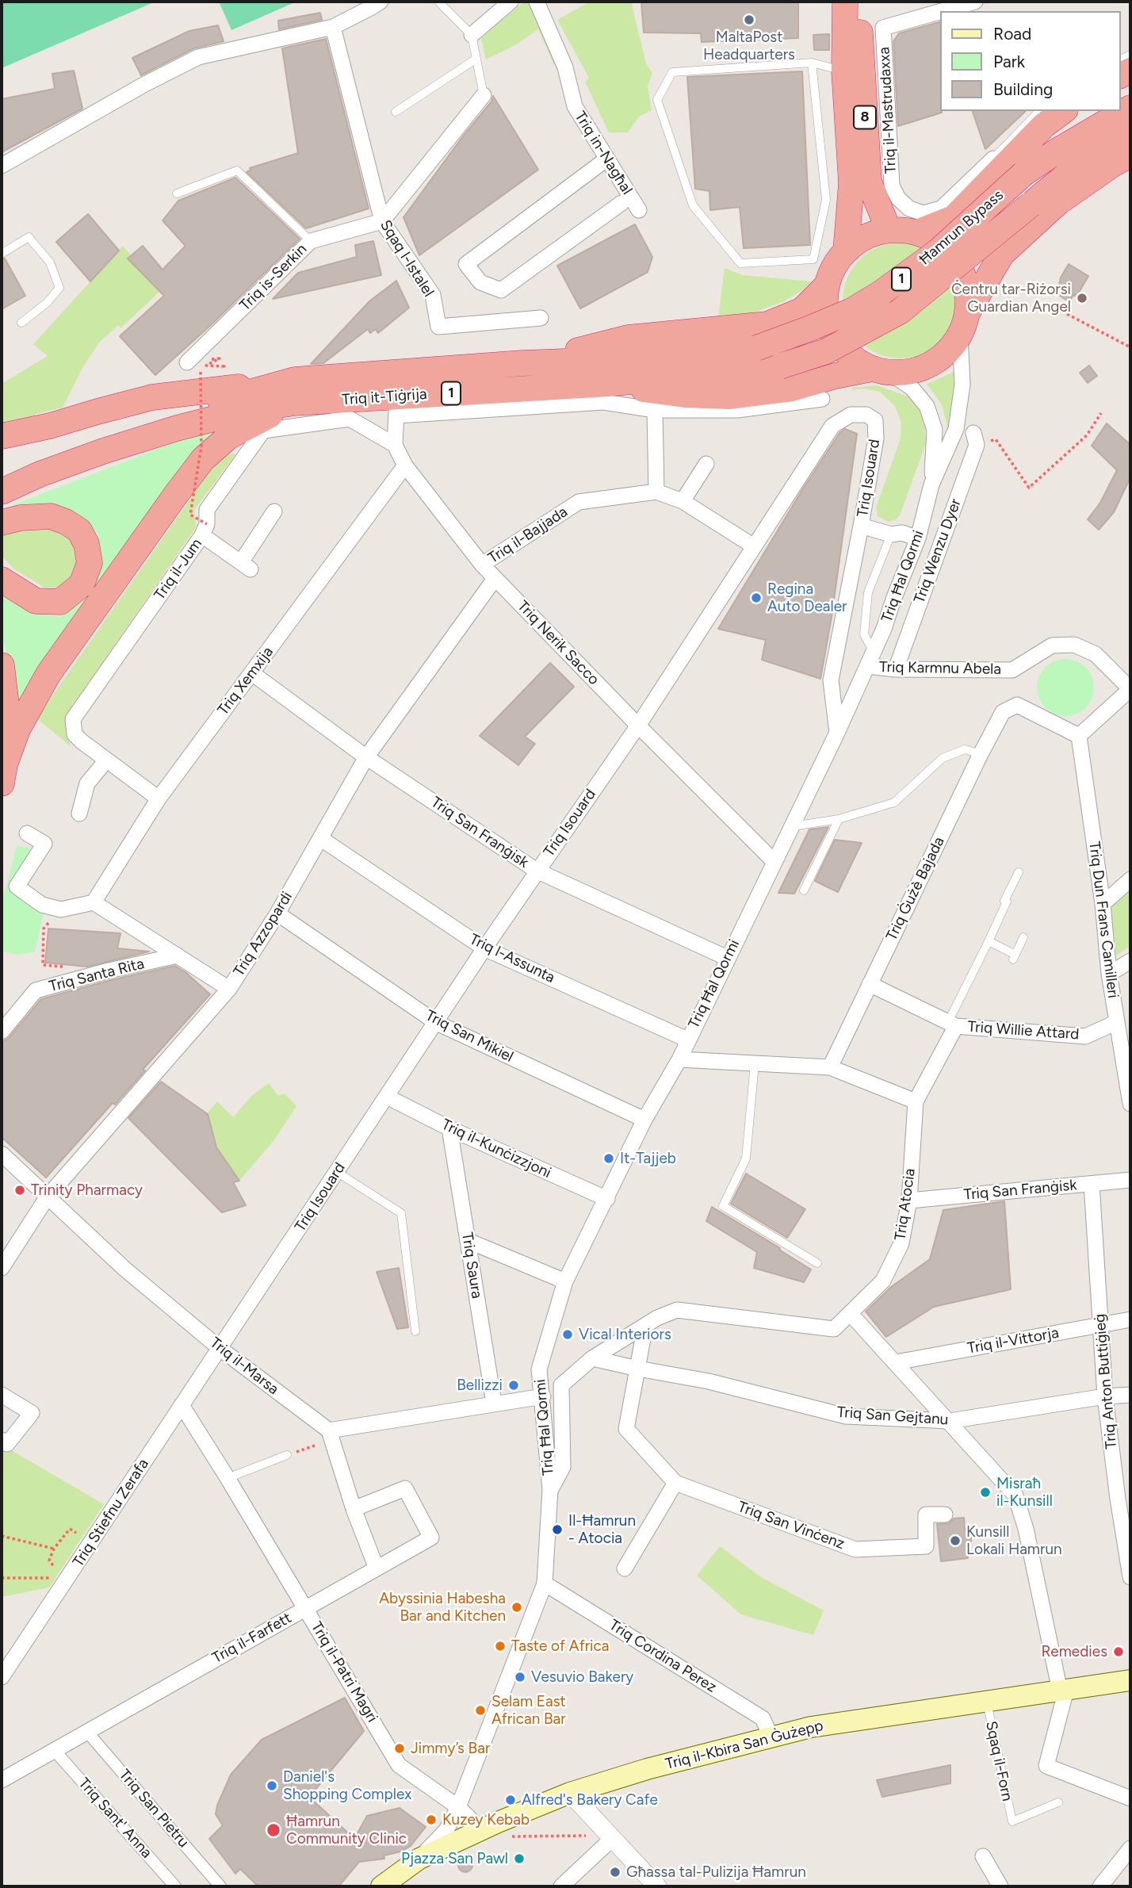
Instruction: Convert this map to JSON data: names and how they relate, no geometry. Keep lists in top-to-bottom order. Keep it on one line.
{"streets":{"highway":["8","Ħamrun Bypass","1","Triq it-Tiġrija"],"main road":["Triq il-Kbira San Ġużepp"],"street":["Triq il-Mastrudaxxa","Triq in-Nagħal","Sqaq l-Istalel","Triq is-Serkin","Triq Isouard","Triq il-Bajjada","Triq Wenzu Dyer","Triq il-Jum","Triq Ħal Qormi","Triq Nerik Sacco","Triq Karmnu Abela","Triq Xemxija","Triq San Franġisk","Triq Ġużè Bajada","Triq Dun Frans Camilleri","Triq Azzopardi","Triq l-Assunta","Triq Santa Rita","Triq Willie Attard","Triq San Mikiel","Triq il-Kunċizzjoni","Triq Atocia","Triq Saura","Triq il-Vittorja","Triq il-Marsa","Triq Anton Buttiġieġ","Triq San Gejtanu","Triq Stiefnu Zerafa","Triq San Vinċenz","Triq il-Farfett","Triq Cordina Perez","Triq il-Patri Magri","Triq San Pietru","Triq Sant' Anna"],"lane":["Sqaq il-Forn"]},"crossings":[["8","Ħamrun Bypass"],["8","Triq Ħal Qormi"],["Ħamrun Bypass","Triq it-Tiġrija"],["Ħamrun Bypass","Triq Ħal Qormi"],["Sqaq l-Istalel","Triq is-Serkin"],["1","Triq it-Tiġrija"],["Triq it-Tiġrija","Triq Nerik Sacco"],["Triq Isouard","Triq Ħal Qormi"],["Triq Isouard","Triq Nerik Sacco"],["Triq Isouard","Triq San Franġisk"],["Triq Isouard","Triq l-Assunta"],["Triq Isouard","Triq San Mikiel"],["Triq Isouard","Triq il-Kunċizzjoni"],["Triq Isouard","Triq il-Marsa"],["Triq Isouard","Triq Stiefnu Zerafa"],["Triq il-Bajjada","Triq Nerik Sacco"],["Triq Wenzu Dyer","Triq Karmnu Abela"],["Triq il-Jum","Triq Nerik Sacco"],["Triq il-Jum","Triq Xemxija"],["Triq Ħal Qormi","Triq Nerik Sacco"],["Triq Ħal Qormi","Triq Karmnu Abela"],["Triq Ħal Qormi","Triq San Franġisk"],["Triq Ħal Qormi","Triq l-Assunta"],["Triq Ħal Qormi","Triq San Mikiel"],["Triq Ħal Qormi","Triq il-Kunċizzjoni"],["Triq Ħal Qormi","Triq Atocia"],["Triq Ħal Qormi","Triq Cordina Perez"],["Triq Ħal Qormi","Triq il-Patri Magri"],["Triq Ħal Qormi","Triq il-Kbira San Ġużepp"],["Triq Nerik Sacco","Triq Xemxija"],["Triq Nerik Sacco","Triq Azzopardi"],["Triq Xemxija","Triq San Franġisk"],["Triq San Franġisk","Triq Azzopardi"],["Triq San Franġisk","Triq Atocia"],["Triq San Franġisk","Triq Anton Buttiġieġ"],["Triq Ġużè Bajada","Triq Dun Frans Camilleri"],["Triq Ġużè Bajada","Triq Willie Attard"],["Triq Dun Frans Camilleri","Triq Willie Attard"],["Triq Azzopardi","Triq l-Assunta"],["Triq Azzopardi","Triq San Mikiel"],["Triq Azzopardi","Triq il-Marsa"],["Triq il-Kunċizzjoni","Triq Saura"],["Triq Atocia","Triq San Gejtanu"],["Triq Atocia","Triq San Vinċenz"],["Triq il-Vittorja","Triq Anton Buttiġieġ"],["Triq il-Marsa","Triq Stiefnu Zerafa"],["Triq Anton Buttiġieġ","Triq San Gejtanu"],["Triq San Gejtanu","Triq San Vinċenz"],["Triq Stiefnu Zerafa","Triq il-Patri Magri"],["Triq il-Farfett","Triq il-Patri Magri"],["Triq il-Farfett","Triq San Pietru"],["Triq il-Farfett","Triq Sant' Anna"],["Triq Cordina Perez","Triq il-Kbira San Ġużepp"],["Triq il-Patri Magri","Triq il-Kbira San Ġużepp"],["Triq il-Kbira San Ġużepp","Sqaq il-Forn"]],"places":["MaltaPost Headquarters","Ċentru tar-Riżorsi Guardian Angel","Regina Auto Dealer","It-Tajjeb","Trinity Pharmacy","Vical Interiors","Bellizzi","Misraħ il-Kunsill","Il-Ħamrun - Atocia","Kunsill Lokali Hamrun","Abyssinia Habesha Bar and Kitchen","Taste of Africa","Remedies","Vesuvio Bakery","Selam East African Bar","Jimmy’s Bar","Daniel's Shopping Complex","Alfred's Bakery Cafe","Kuzey Kebab","Ħamrun Community Clinic","Pjazza San Pawl","Għassa tal-Pulizija Ħamrun"],"legend":["Road","Park","Building"]}
